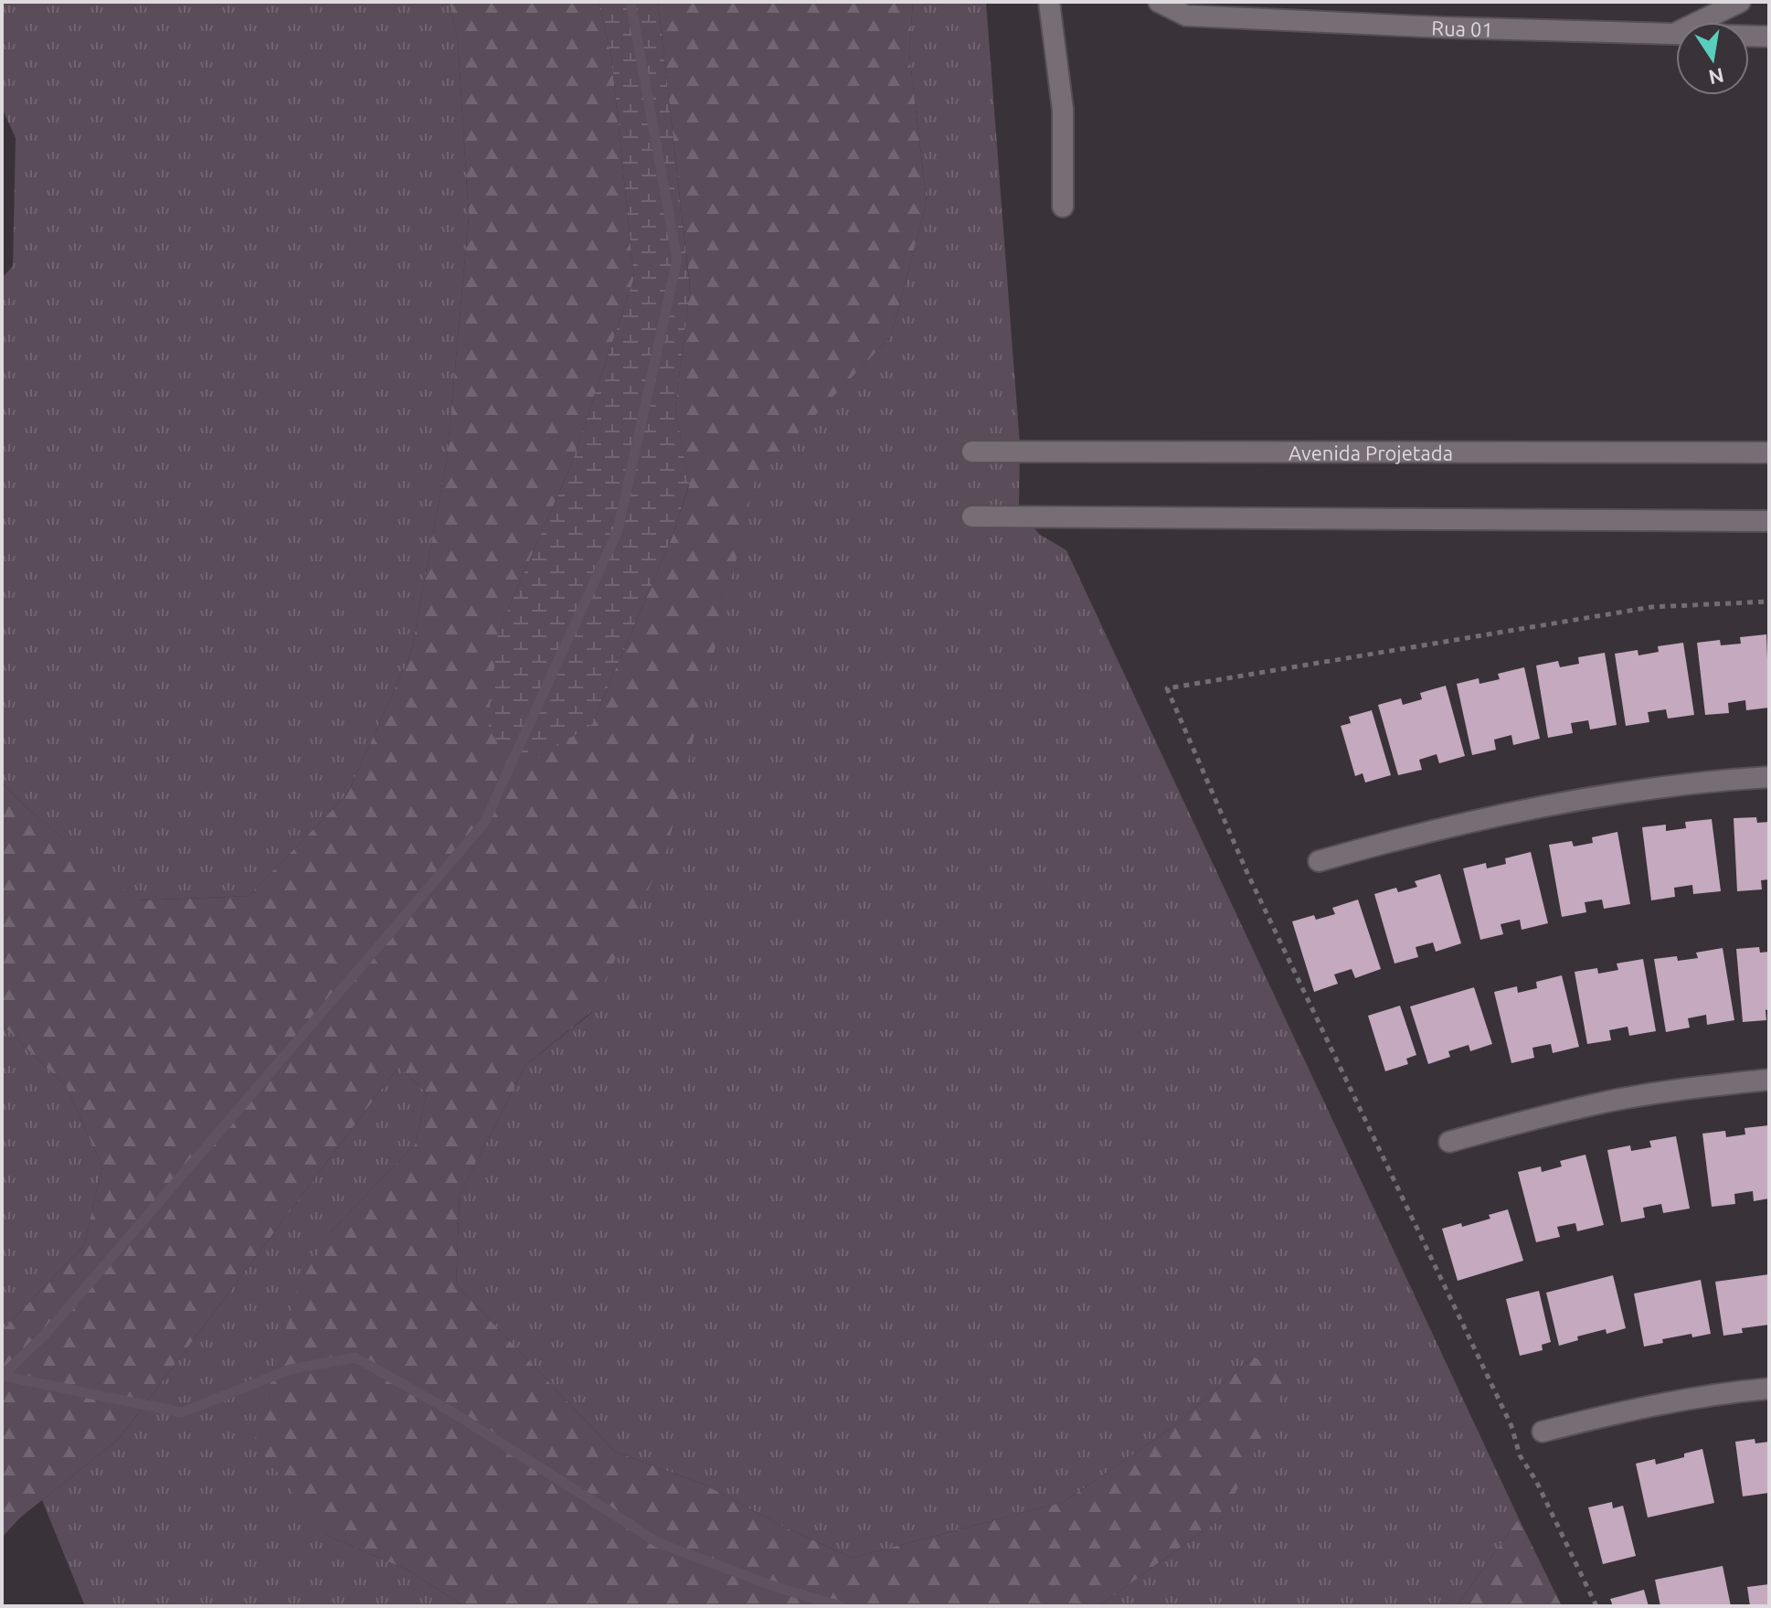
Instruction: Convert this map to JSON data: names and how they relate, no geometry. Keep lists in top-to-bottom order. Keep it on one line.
{"streets":{"street":["Rua 01","Avenida Projetada"]},"north":"bottom"}
